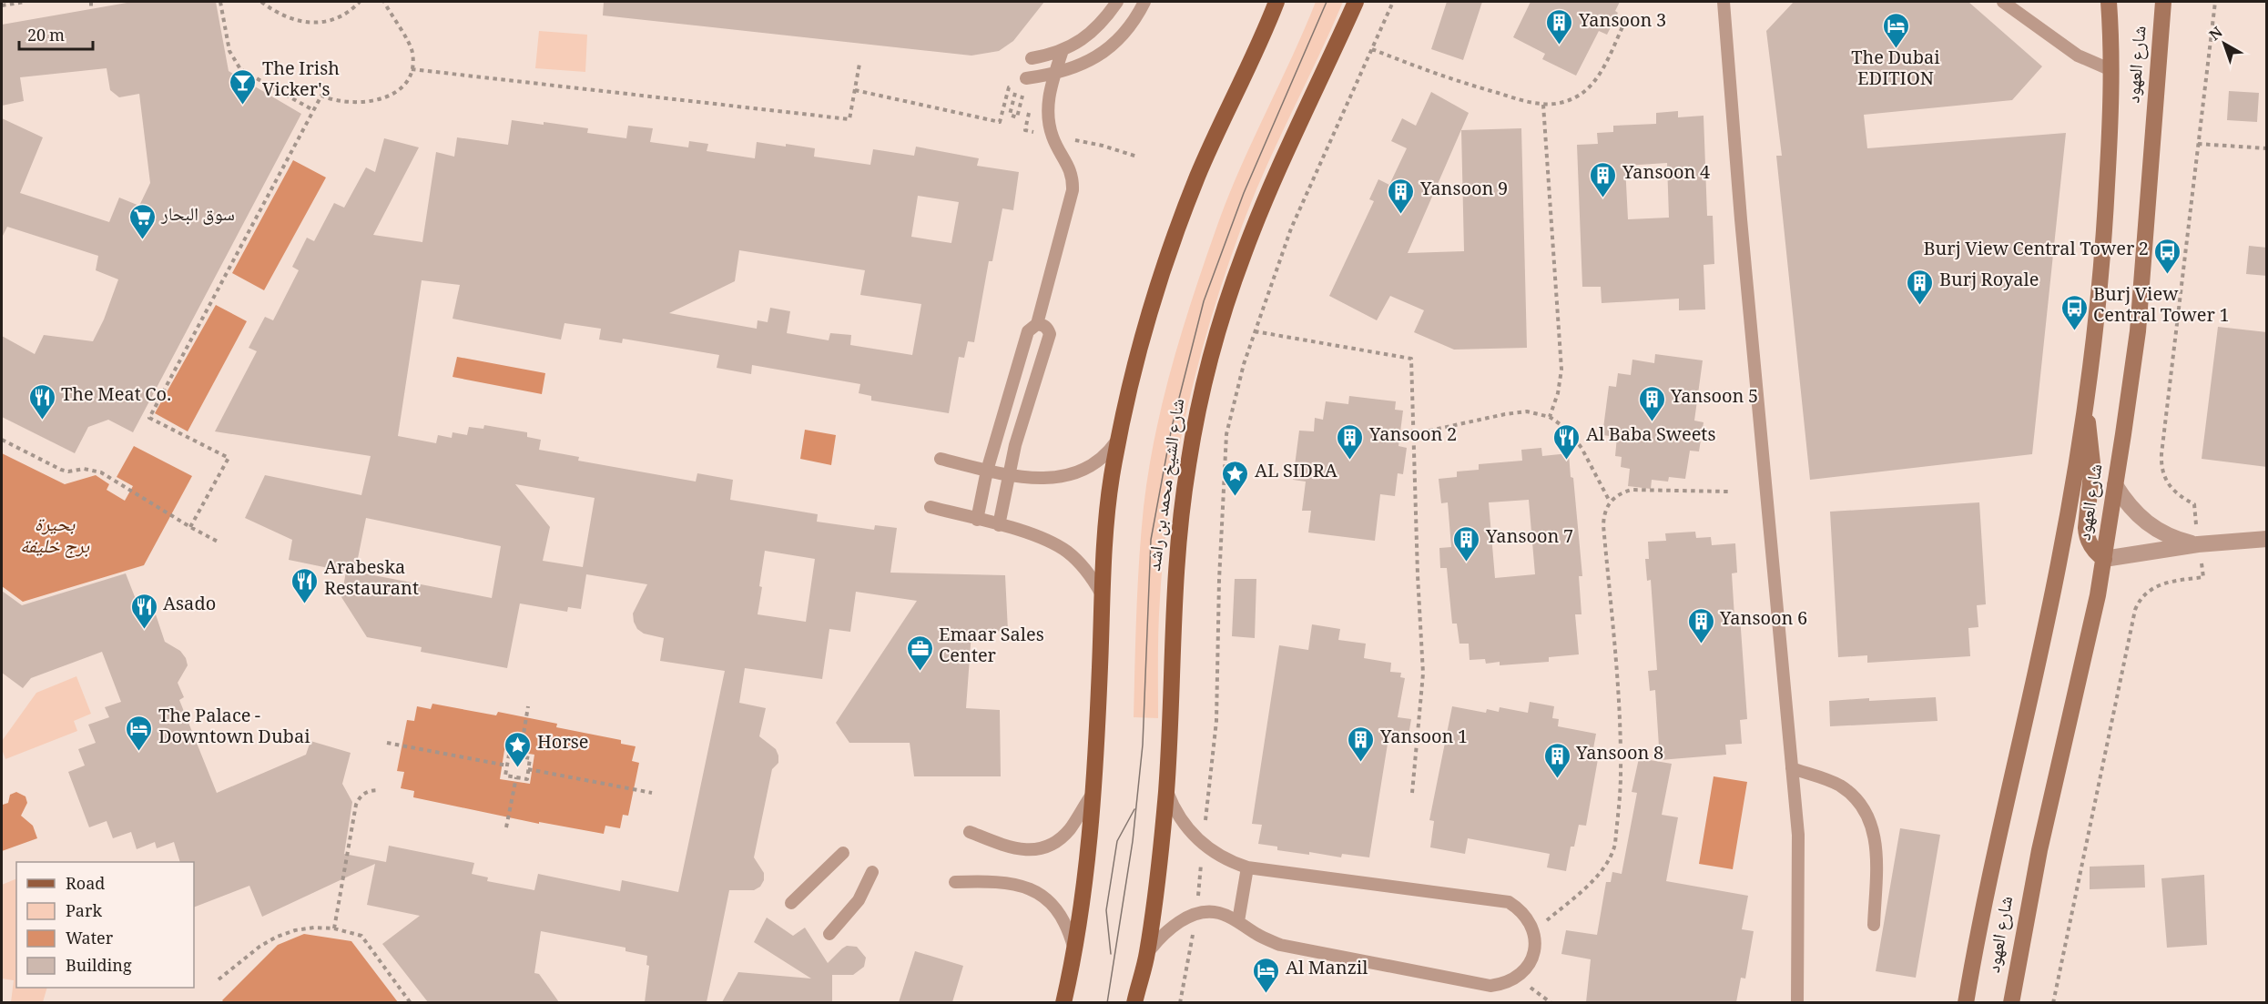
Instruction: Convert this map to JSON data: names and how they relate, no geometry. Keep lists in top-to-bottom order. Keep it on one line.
{"streets":{"main road":["شارع الشيخ محمد بن راشد"],"street":["شارع العهود"]},"water":["بحيرة برج خليفة"],"places":{"building":["Yansoon 3","Yansoon 4","Yansoon 9","Burj Royale","Yansoon 5","Yansoon 2","Yansoon 7","Yansoon 6","Yansoon 1","Yansoon 8"],"hotel":["The Dubai EDITION","The Palace - Downtown Dubai","Al Manzil"],"bar":["The Irish Vicker's"],"supermarket":["سوق البحار"],"bus stop":["Burj View Central Tower 2","Burj View Central Tower 1"],"restaurant":["The Meat Co.","Al Baba Sweets","Arabeska Restaurant","Asado"],"place":["AL SIDRA","Horse"],"office":["Emaar Sales Center"]},"legend":["Road","Park","Water","Building"],"scale_bar":"20 m","north":"top left"}
